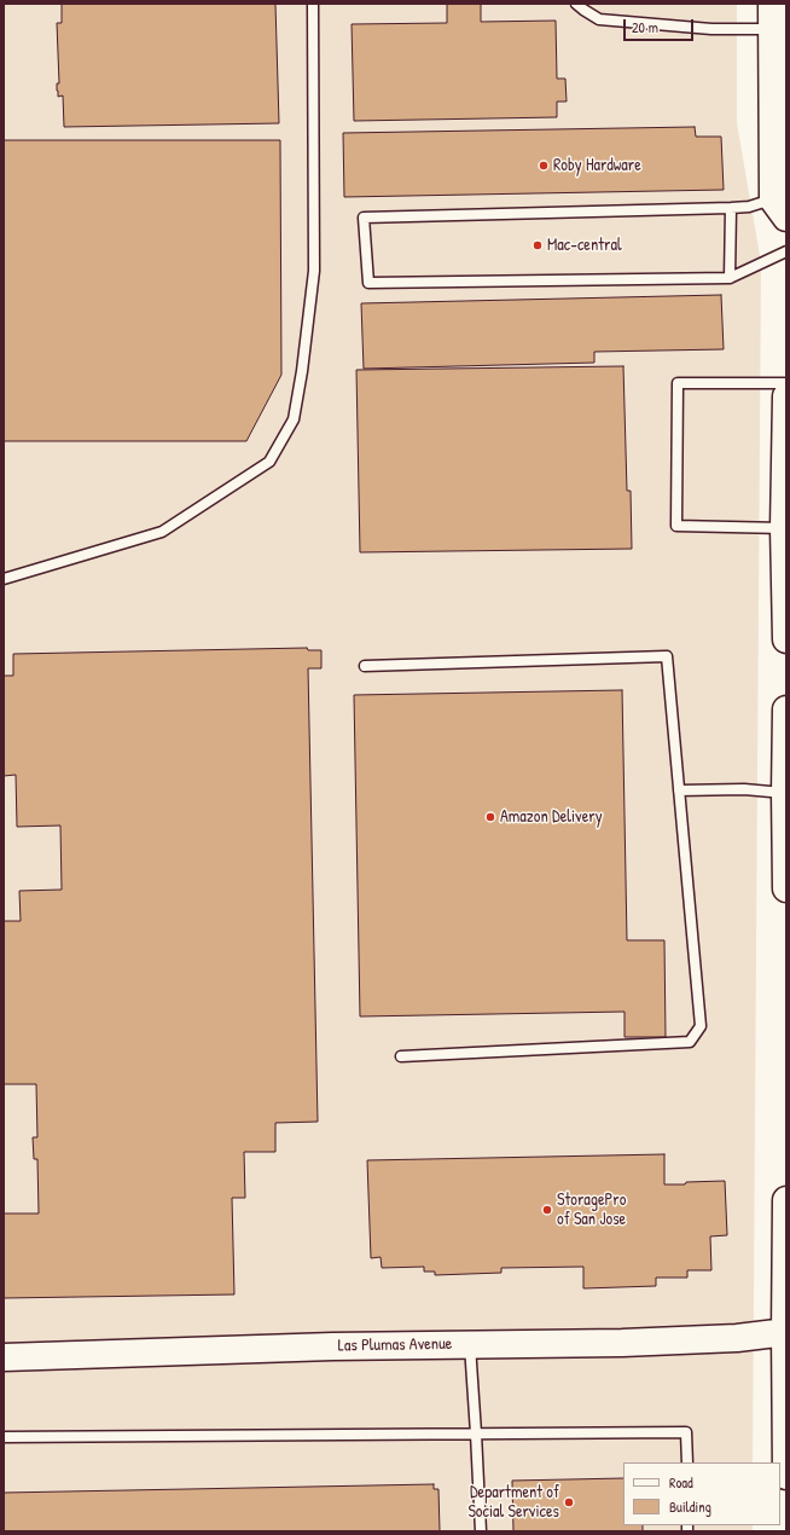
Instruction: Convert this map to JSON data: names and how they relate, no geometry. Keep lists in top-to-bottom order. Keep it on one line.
{"streets":{"main road":["Las Plumas Avenue"]},"places":["Roby Hardware","Mac-central","Amazon Delivery","StoragePro of San Jose","Department of Social Services"],"legend":["Road","Building"],"scale_bar":"20 m"}
